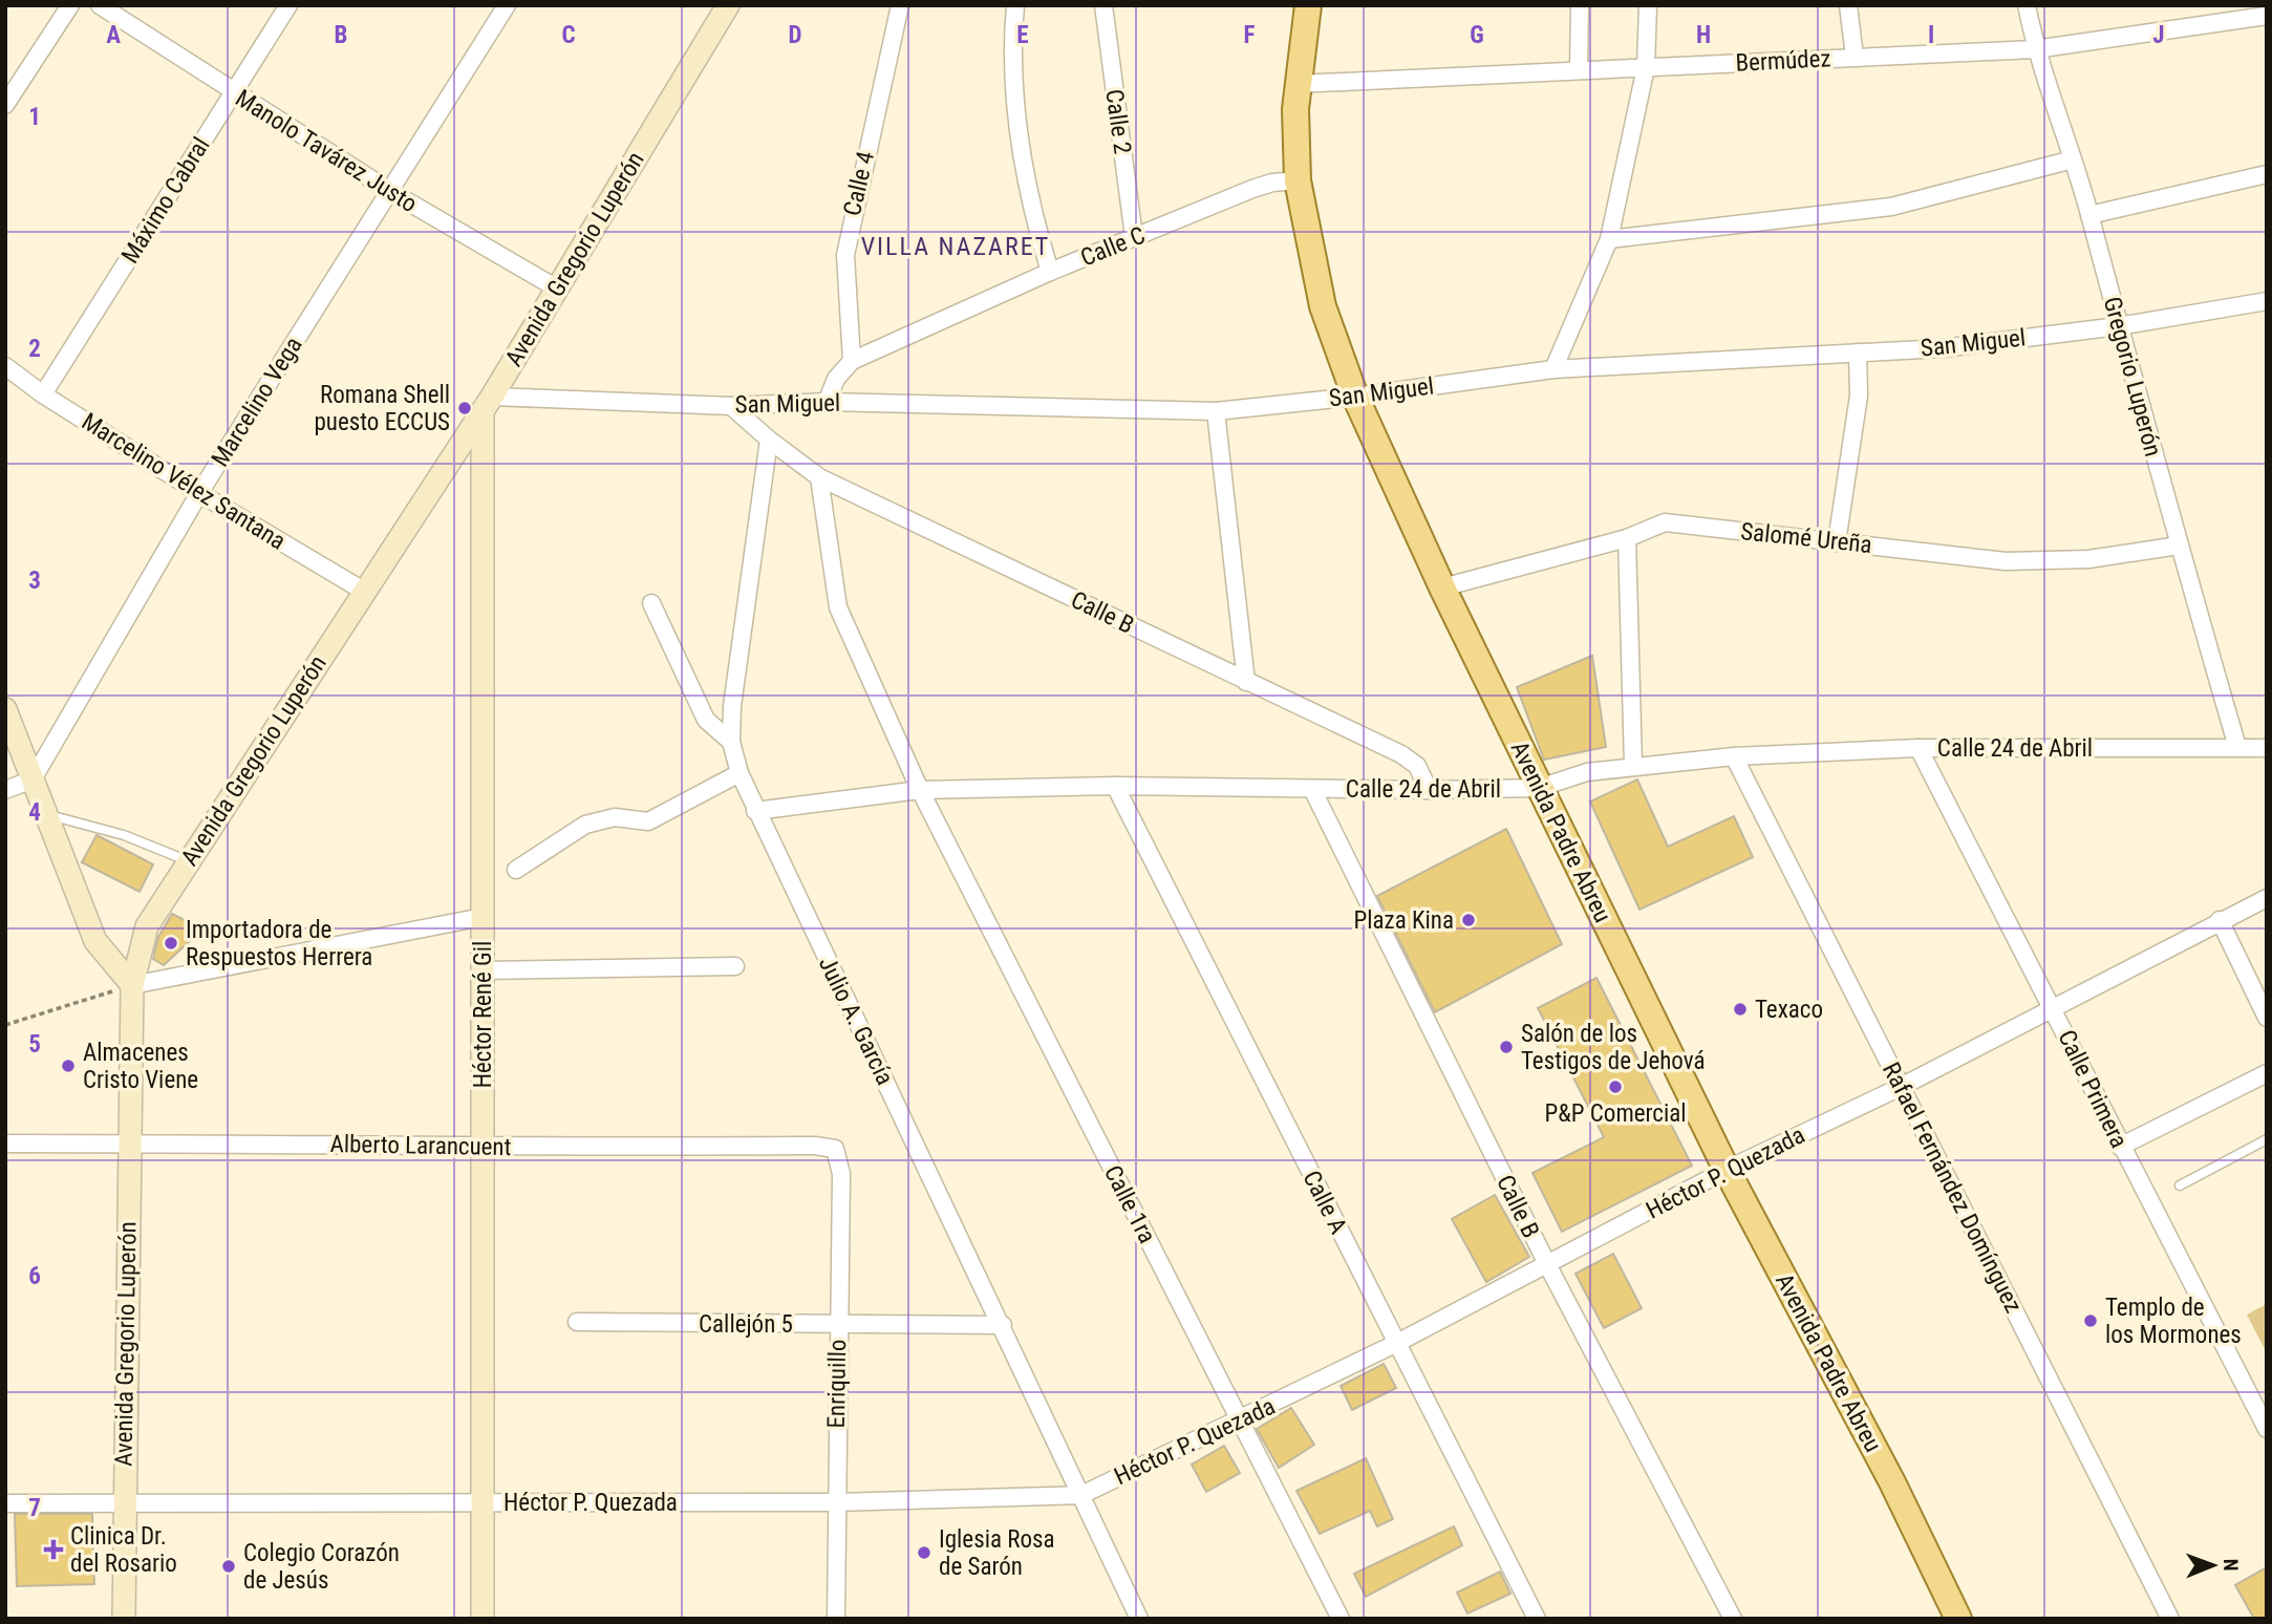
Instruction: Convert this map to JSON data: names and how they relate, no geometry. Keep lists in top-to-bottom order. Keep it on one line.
{"streets":{"main road":["Avenida Gregorio Luperón","Avenida Padre Abreu","Héctor René Gil"],"street":["Bermúdez","Calle 2","Manolo Tavárez Justo","Calle 4","Máximo Cabral","Calle C","San Miguel","Gregorio Luperón","Marcelino Vega","Marcelino Vélez Santana","Salomé Ureña","Calle B","Calle 24 de Abril","Julio A. García","Calle Primera","Alberto Larancuent","Héctor P. Quezada","Rafael Fernández Domínguez","Calle A","Calle 1ra","Callejón 5","Enriquillo"]},"crossings":[["Bermúdez","Gregorio Luperón"],["Bermúdez","Avenida Padre Abreu"],["Calle 2","Calle C"],["Manolo Tavárez Justo","Máximo Cabral"],["Manolo Tavárez Justo","Avenida Gregorio Luperón"],["Manolo Tavárez Justo","Marcelino Vega"],["Calle 4","Calle C"],["Máximo Cabral","Marcelino Vélez Santana"],["Calle C","Avenida Padre Abreu"],["Avenida Gregorio Luperón","San Miguel"],["Avenida Gregorio Luperón","Marcelino Vélez Santana"],["Avenida Gregorio Luperón","Héctor René Gil"],["Avenida Gregorio Luperón","Alberto Larancuent"],["Avenida Gregorio Luperón","Héctor P. Quezada"],["San Miguel","Gregorio Luperón"],["San Miguel","Avenida Padre Abreu"],["San Miguel","Héctor René Gil"],["Gregorio Luperón","Salomé Ureña"],["Gregorio Luperón","Calle 24 de Abril"],["Marcelino Vega","Marcelino Vélez Santana"],["Salomé Ureña","Avenida Padre Abreu"],["Calle B","Calle 24 de Abril"],["Calle B","Julio A. García"],["Calle B","Héctor P. Quezada"],["Calle B","Calle 1ra"],["Calle 24 de Abril","Avenida Padre Abreu"],["Calle 24 de Abril","Julio A. García"],["Calle 24 de Abril","Calle Primera"],["Calle 24 de Abril","Rafael Fernández Domínguez"],["Calle 24 de Abril","Calle A"],["Calle 24 de Abril","Calle 1ra"],["Avenida Padre Abreu","Héctor P. Quezada"],["Héctor René Gil","Alberto Larancuent"],["Héctor René Gil","Héctor P. Quezada"],["Julio A. García","Héctor P. Quezada"],["Julio A. García","Callejón 5"],["Calle Primera","Héctor P. Quezada"],["Alberto Larancuent","Enriquillo"],["Héctor P. Quezada","Rafael Fernández Domínguez"],["Héctor P. Quezada","Calle A"],["Héctor P. Quezada","Calle 1ra"],["Héctor P. Quezada","Enriquillo"],["Callejón 5","Enriquillo"]],"districts":["VILLA NAZARET"],"places":{"other":["Romana Shell puesto ECCUS","Plaza Kina","Importadora de Respuestos Herrera","Texaco","Salón de los Testigos de Jehová","Almacenes Cristo Viene","P&P Comercial","Templo de los Mormones","Iglesia Rosa de Sarón","Colegio Corazón de Jesús"],"health":["Clinica Dr. del Rosario"]},"north":"right","grid":{"columns":["A","B","C","D","E","F","G","H","I","J"],"rows":["1","2","3","4","5","6","7"]}}
